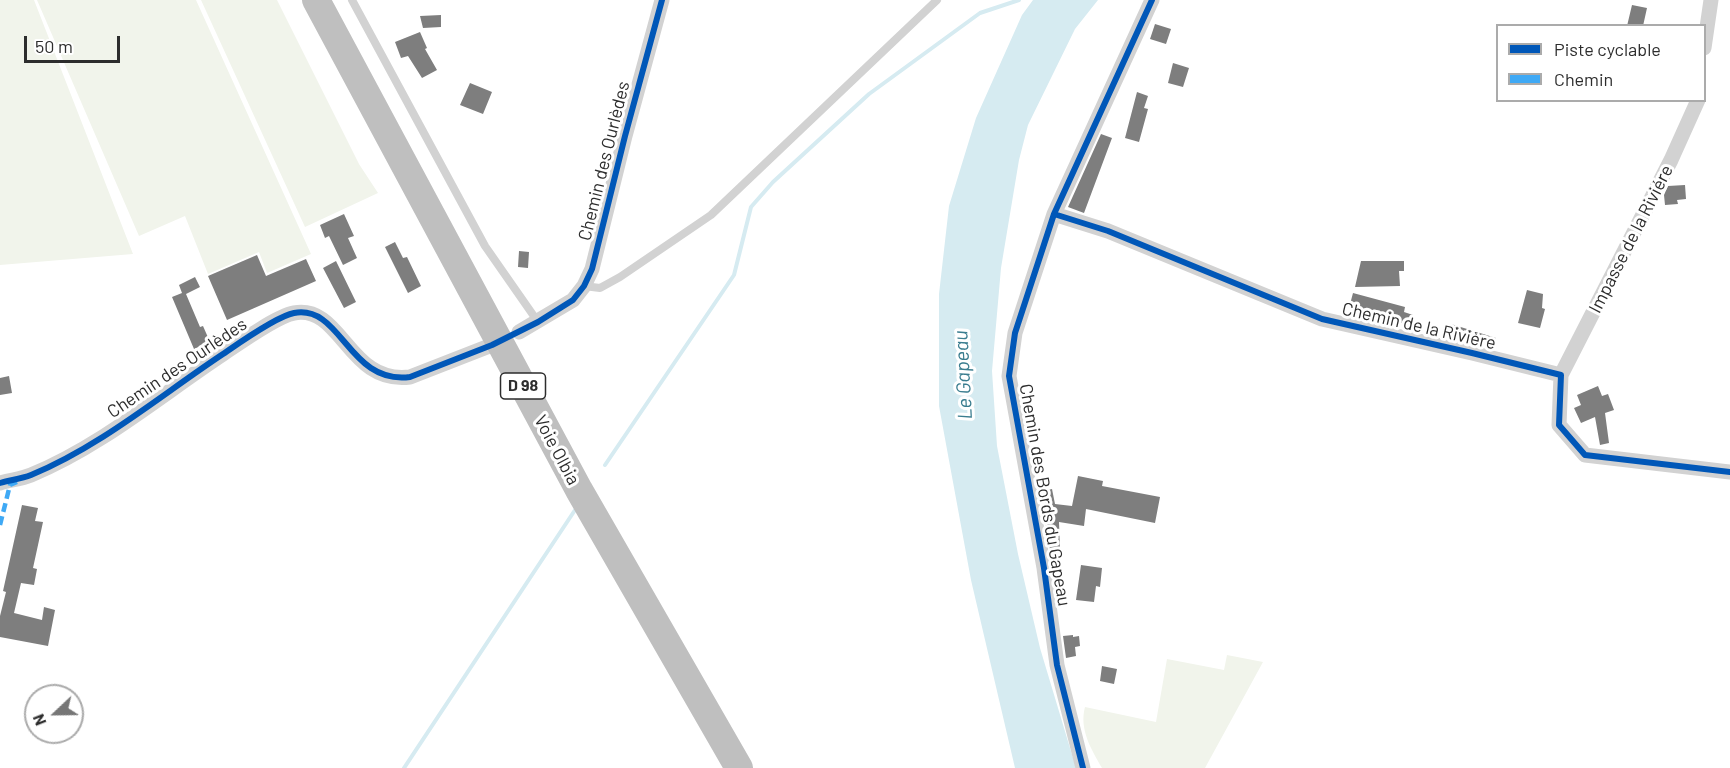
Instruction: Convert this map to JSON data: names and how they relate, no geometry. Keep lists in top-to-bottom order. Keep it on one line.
{"streets":{"highway":["D 98","Voie Olbia"],"street":["Chemin des Ourlèdes","Impasse de la Riviére","Chemin de la Rivière","Chemin des Bords du Gapeau"]},"crossings":[["Impasse de la Riviére","Chemin de la Rivière"],["Chemin de la Rivière","Chemin des Bords du Gapeau"]],"water":["Le Gapeau"],"legend":["Piste cyclable","Chemin"],"scale_bar":"50 m","north":"left"}
